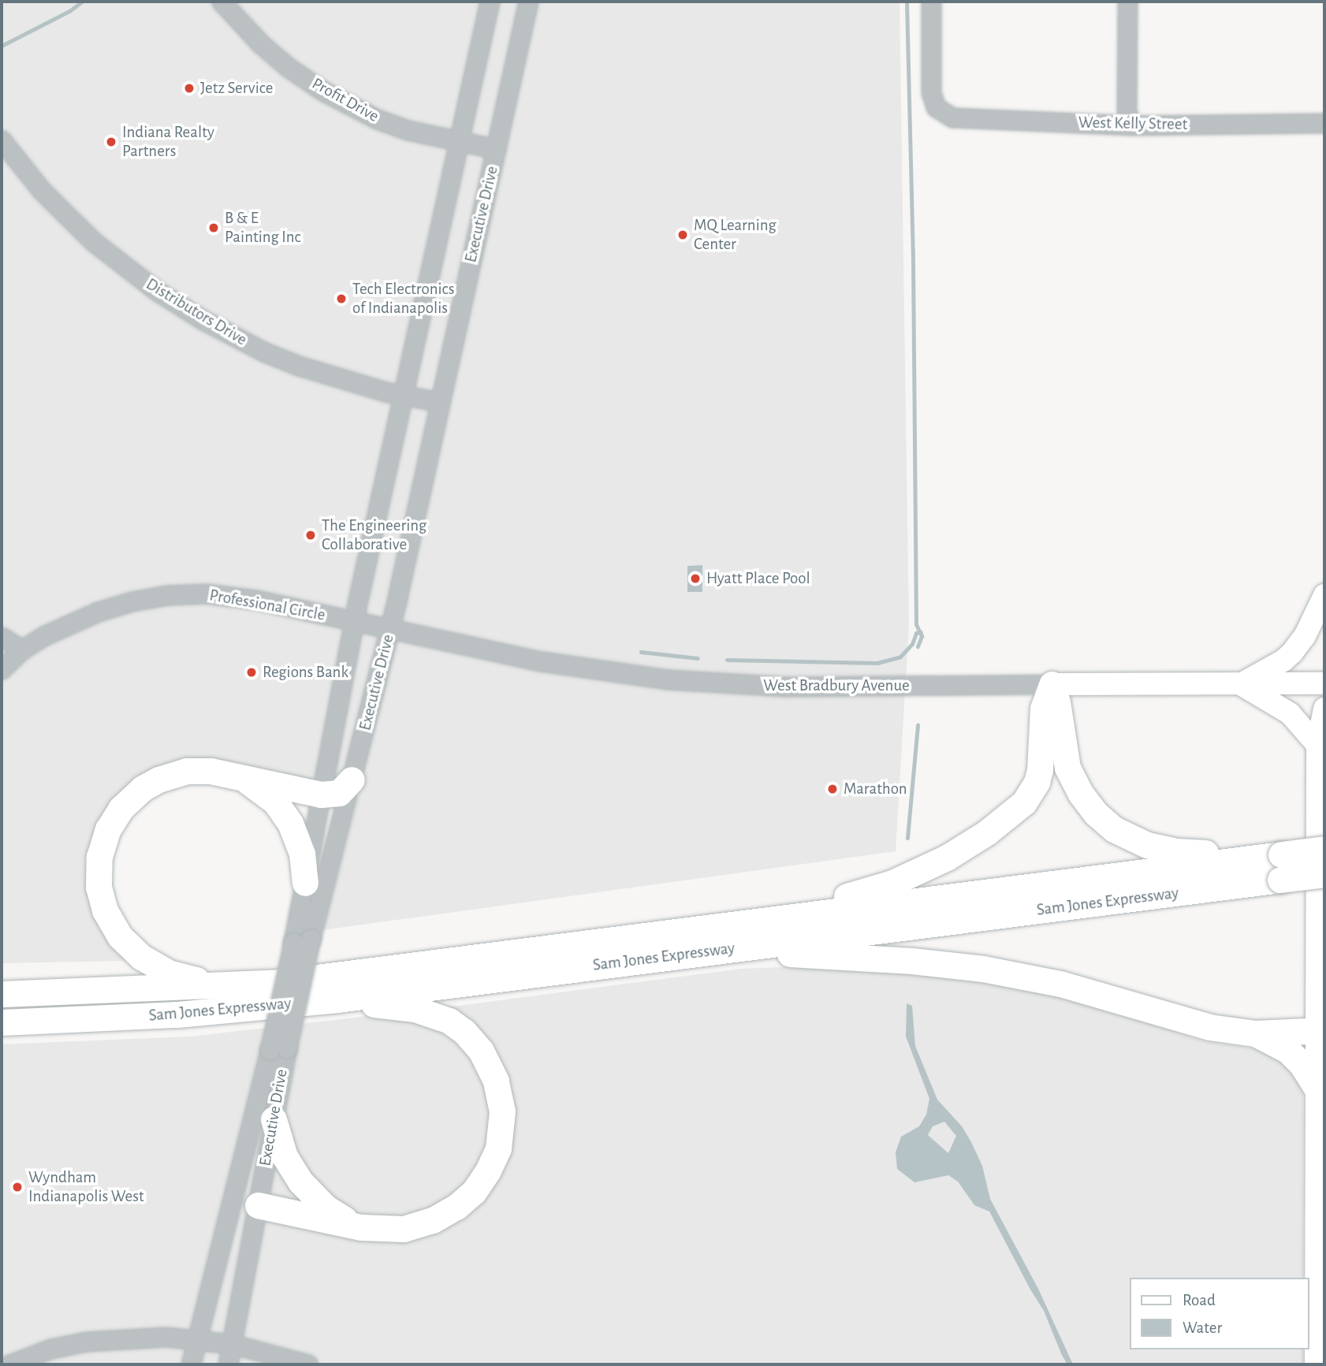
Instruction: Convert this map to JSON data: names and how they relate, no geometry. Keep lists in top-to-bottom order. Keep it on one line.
{"streets":{"highway":["Sam Jones Expressway"],"main road":["West Bradbury Avenue"],"street":["Profit Drive","West Kelly Street","Executive Drive","Distributors Drive","Professional Circle"]},"crossings":[["Profit Drive","Executive Drive"],["Executive Drive","Distributors Drive"],["Executive Drive","Professional Circle"],["Executive Drive","West Bradbury Avenue"],["Professional Circle","West Bradbury Avenue"]],"places":["Jetz Service","Indiana Realty Partners","B & E Painting Inc","MQ Learning Center","Tech Electronics of Indianapolis","The Engineering Collaborative","Hyatt Place Pool","Regions Bank","Marathon","Wyndham Indianapolis West"],"legend":["Road","Water"]}
